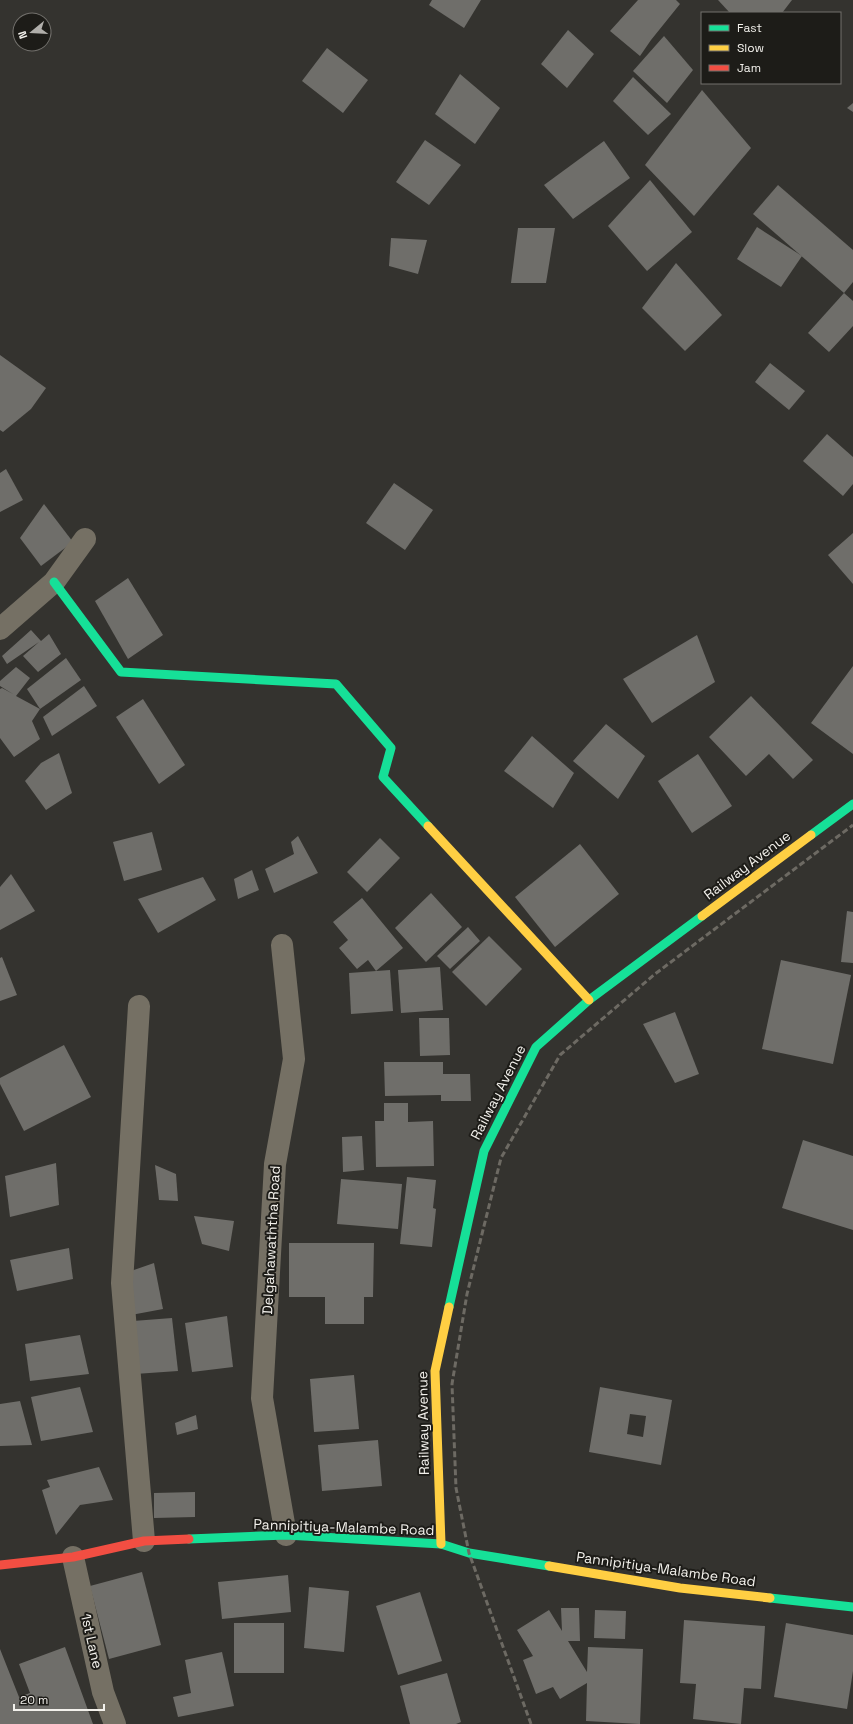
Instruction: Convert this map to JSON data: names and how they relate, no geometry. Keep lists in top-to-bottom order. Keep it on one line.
{"streets":{"street":["Railway Avenue","Delgahawaththa Road","Pannipitiya-Malambe Road","1st Lane"]},"crossings":[["Railway Avenue","Pannipitiya-Malambe Road"],["Delgahawaththa Road","Pannipitiya-Malambe Road"],["Pannipitiya-Malambe Road","1st Lane"]],"legend":["Fast","Slow","Jam"],"scale_bar":"20 m","north":"left"}
